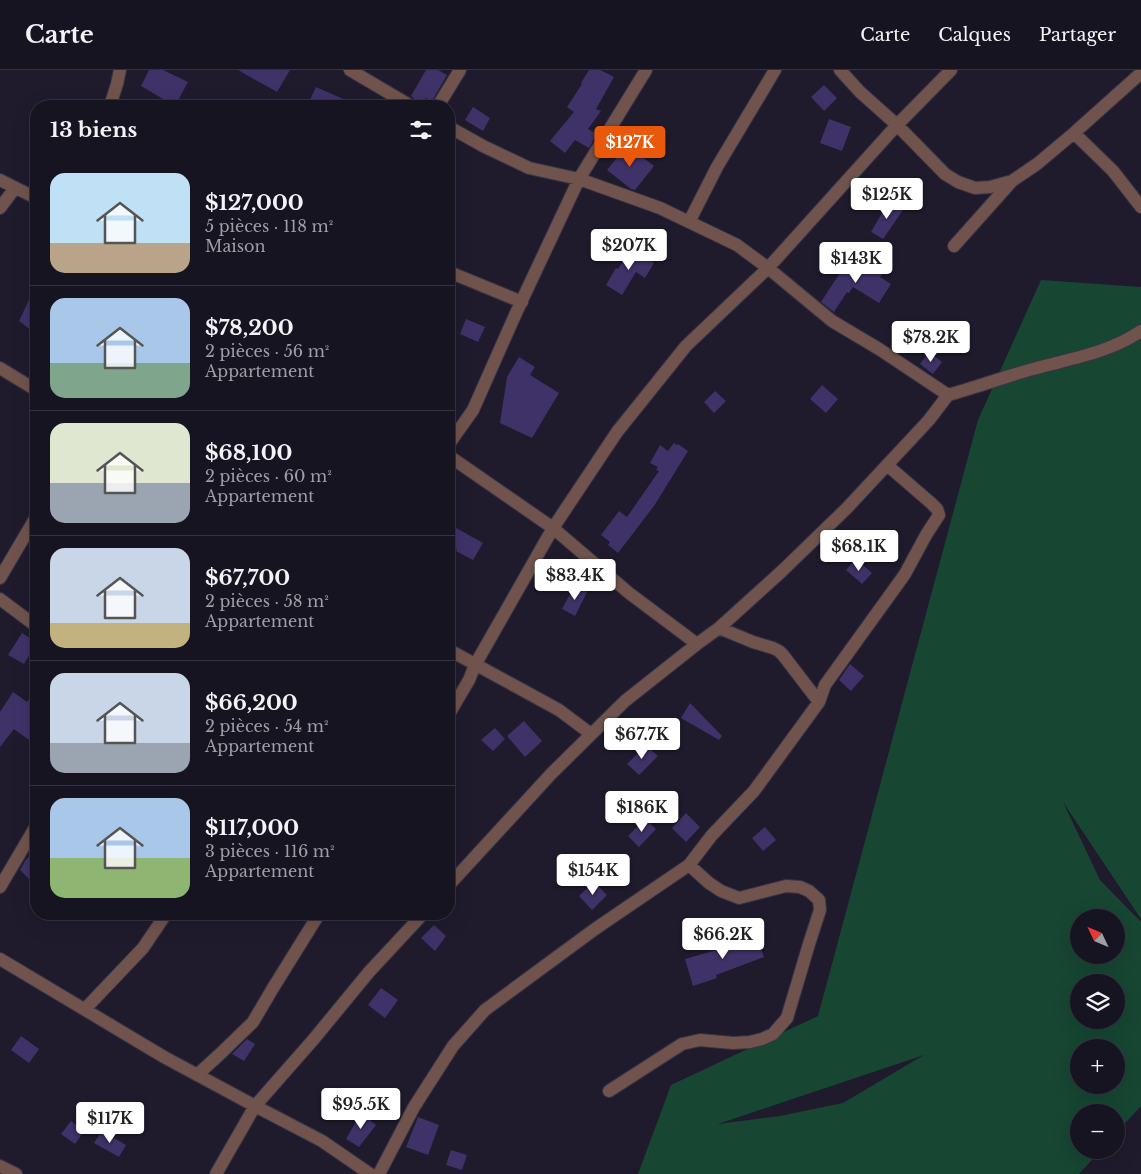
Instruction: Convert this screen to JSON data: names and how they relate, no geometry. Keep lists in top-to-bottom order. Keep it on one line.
{"north":"top left","page":{"header":"Carte","nav":["Carte","Calques","Partager"],"heading":"13 biens","price":["$127K","$125K","$207K","$143K","$78.2K","$68.1K","$83.4K","$67.7K","$186K","$154K","$66.2K","$95.5K","$117K"],"list":[{"name":"$127,000","note":"5 pièces · 118 m² · Maison"},{"name":"$78,200","note":"2 pièces · 56 m² · Appartement"},{"name":"$68,100","note":"2 pièces · 60 m² · Appartement"},{"name":"$67,700","note":"2 pièces · 58 m² · Appartement"},{"name":"$66,200","note":"2 pièces · 54 m² · Appartement"},{"name":"$117,000","note":"3 pièces · 116 m² · Appartement"}],"map_buttons":["+","−"]}}
